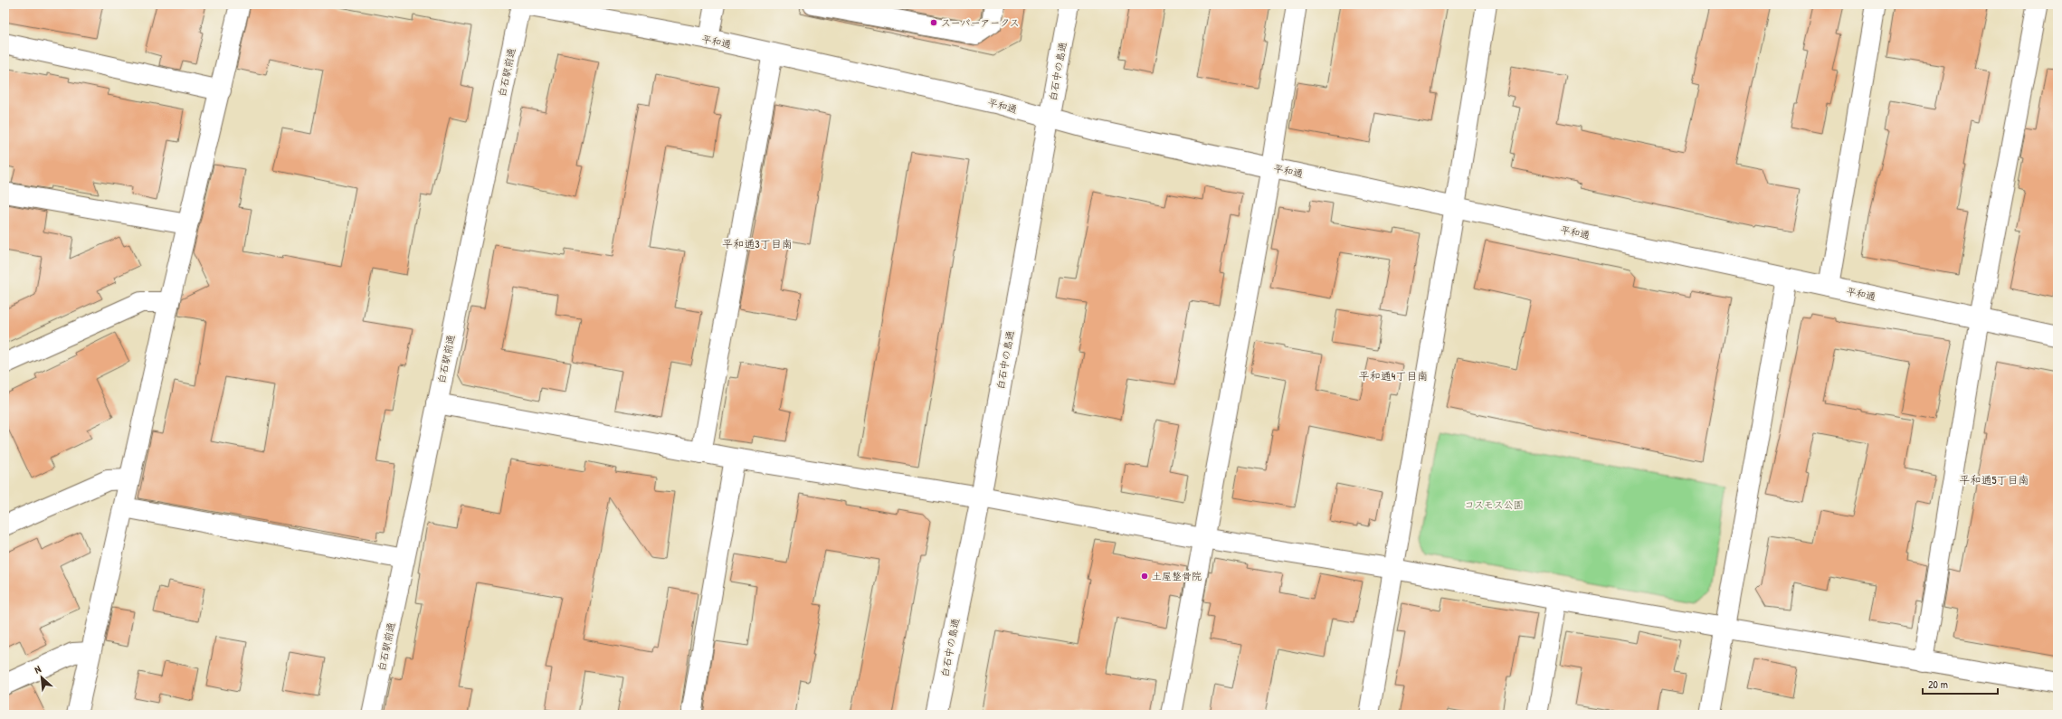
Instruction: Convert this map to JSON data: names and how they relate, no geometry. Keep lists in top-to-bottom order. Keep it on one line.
{"streets":{"street":["平和通","白石中の島通","白石駅前通"]},"crossings":[["平和通","白石中の島通"],["平和通","白石駅前通"]],"districts":["平和通3丁目南","平和通4丁目南","平和通5丁目南"],"parks":["コスモス公園"],"places":["スーパーアークス","土屋整骨院"],"scale_bar":"20 m","north":"top left"}
